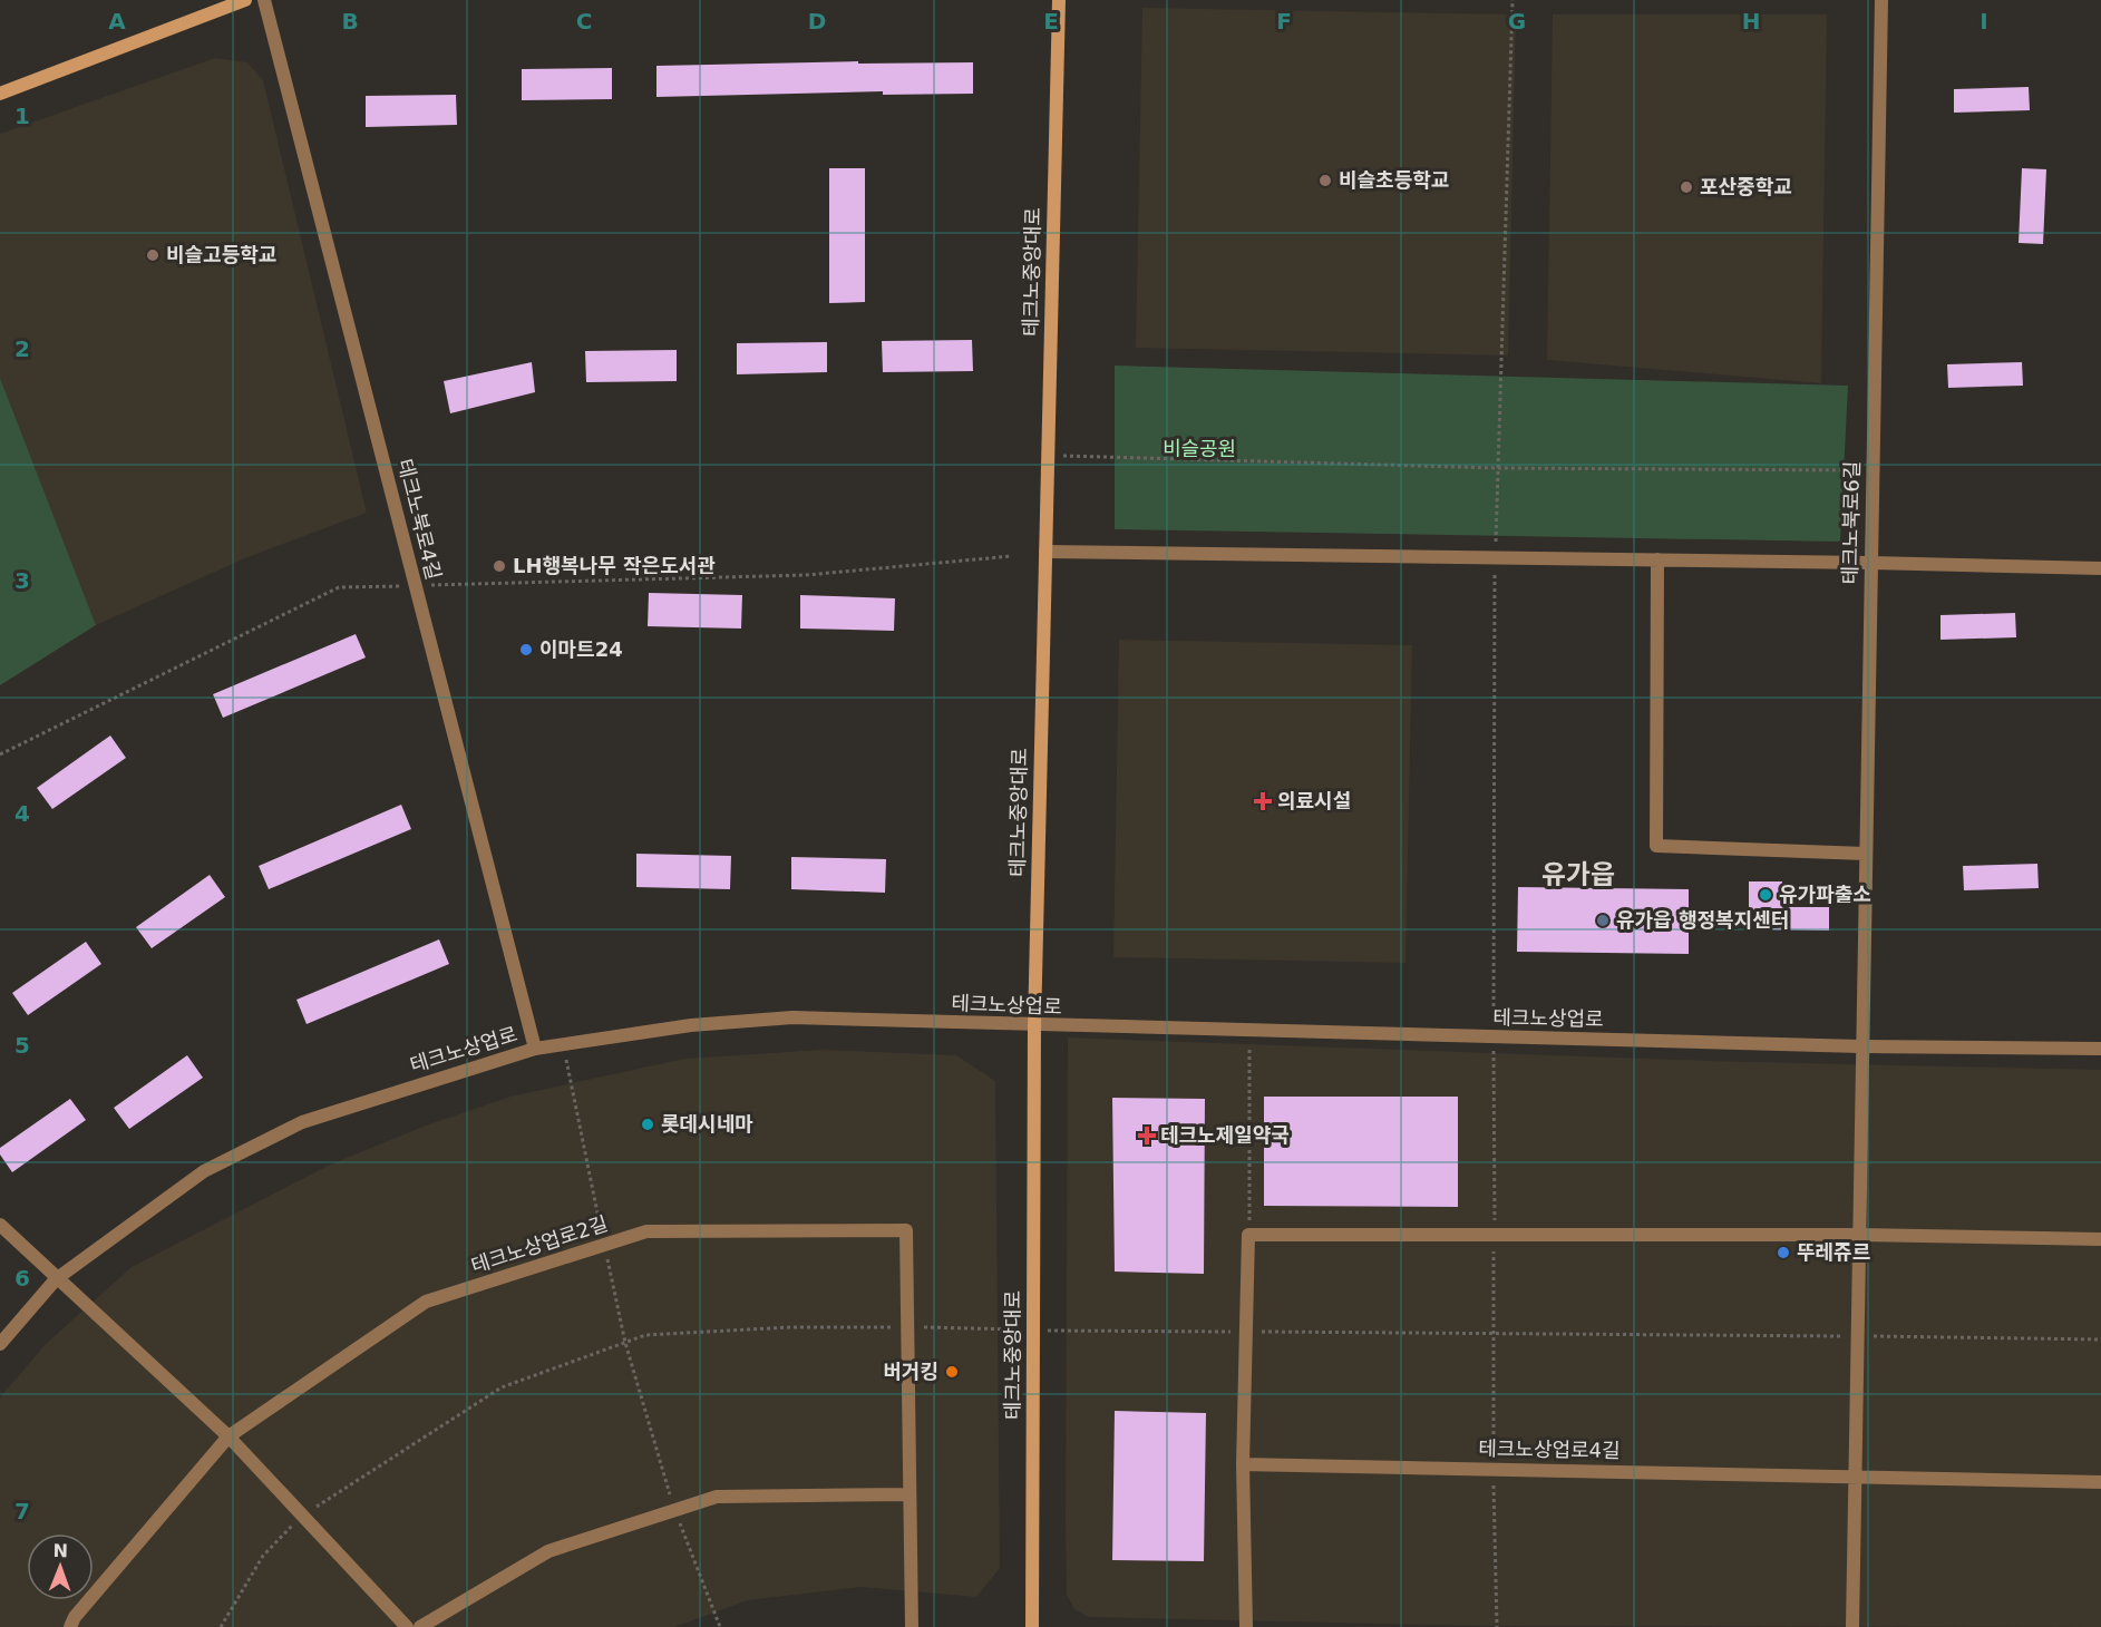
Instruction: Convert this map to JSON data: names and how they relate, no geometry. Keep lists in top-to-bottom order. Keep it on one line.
{"streets":{"main road":["테크노중앙대로"],"street":["테크노북로4길","테크노북로6길","테크노상업로","테크노상업로2길","테크노상업로4길"]},"crossings":[["테크노중앙대로","테크노상업로"],["테크노북로4길","테크노상업로"],["테크노북로6길","테크노상업로"]],"districts":["유가읍"],"parks":["비슬공원"],"places":{"other":["비슬초등학교","포산중학교","비슬고등학교","LH행복나무 작은도서관","이마트24","유가파출소","유가읍 행정복지센터","롯데시네마","뚜레쥬르","버거킹"],"health":["의료시설","테크노제일약국"]},"north":"top","grid":{"columns":["A","B","C","D","E","F","G","H","I"],"rows":["1","2","3","4","5","6","7"]}}
